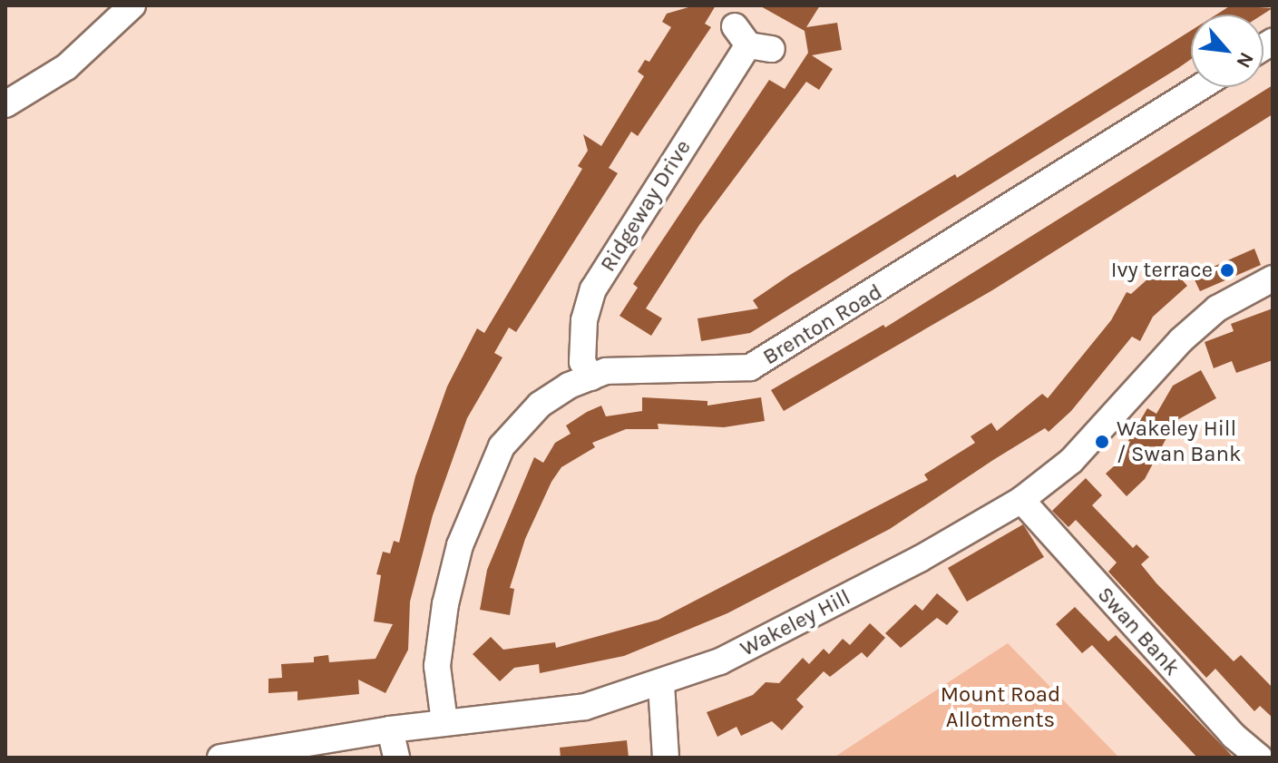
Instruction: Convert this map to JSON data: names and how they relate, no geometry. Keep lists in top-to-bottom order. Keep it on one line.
{"streets":{"street":["Ridgeway Drive","Brenton Road","Wakeley Hill","Swan Bank"]},"crossings":[["Ridgeway Drive","Brenton Road"],["Brenton Road","Wakeley Hill"],["Wakeley Hill","Swan Bank"]],"parks":["Mount Road Allotments"],"places":["Ivy terrace","Wakeley Hill / Swan Bank"],"north":"bottom right"}
